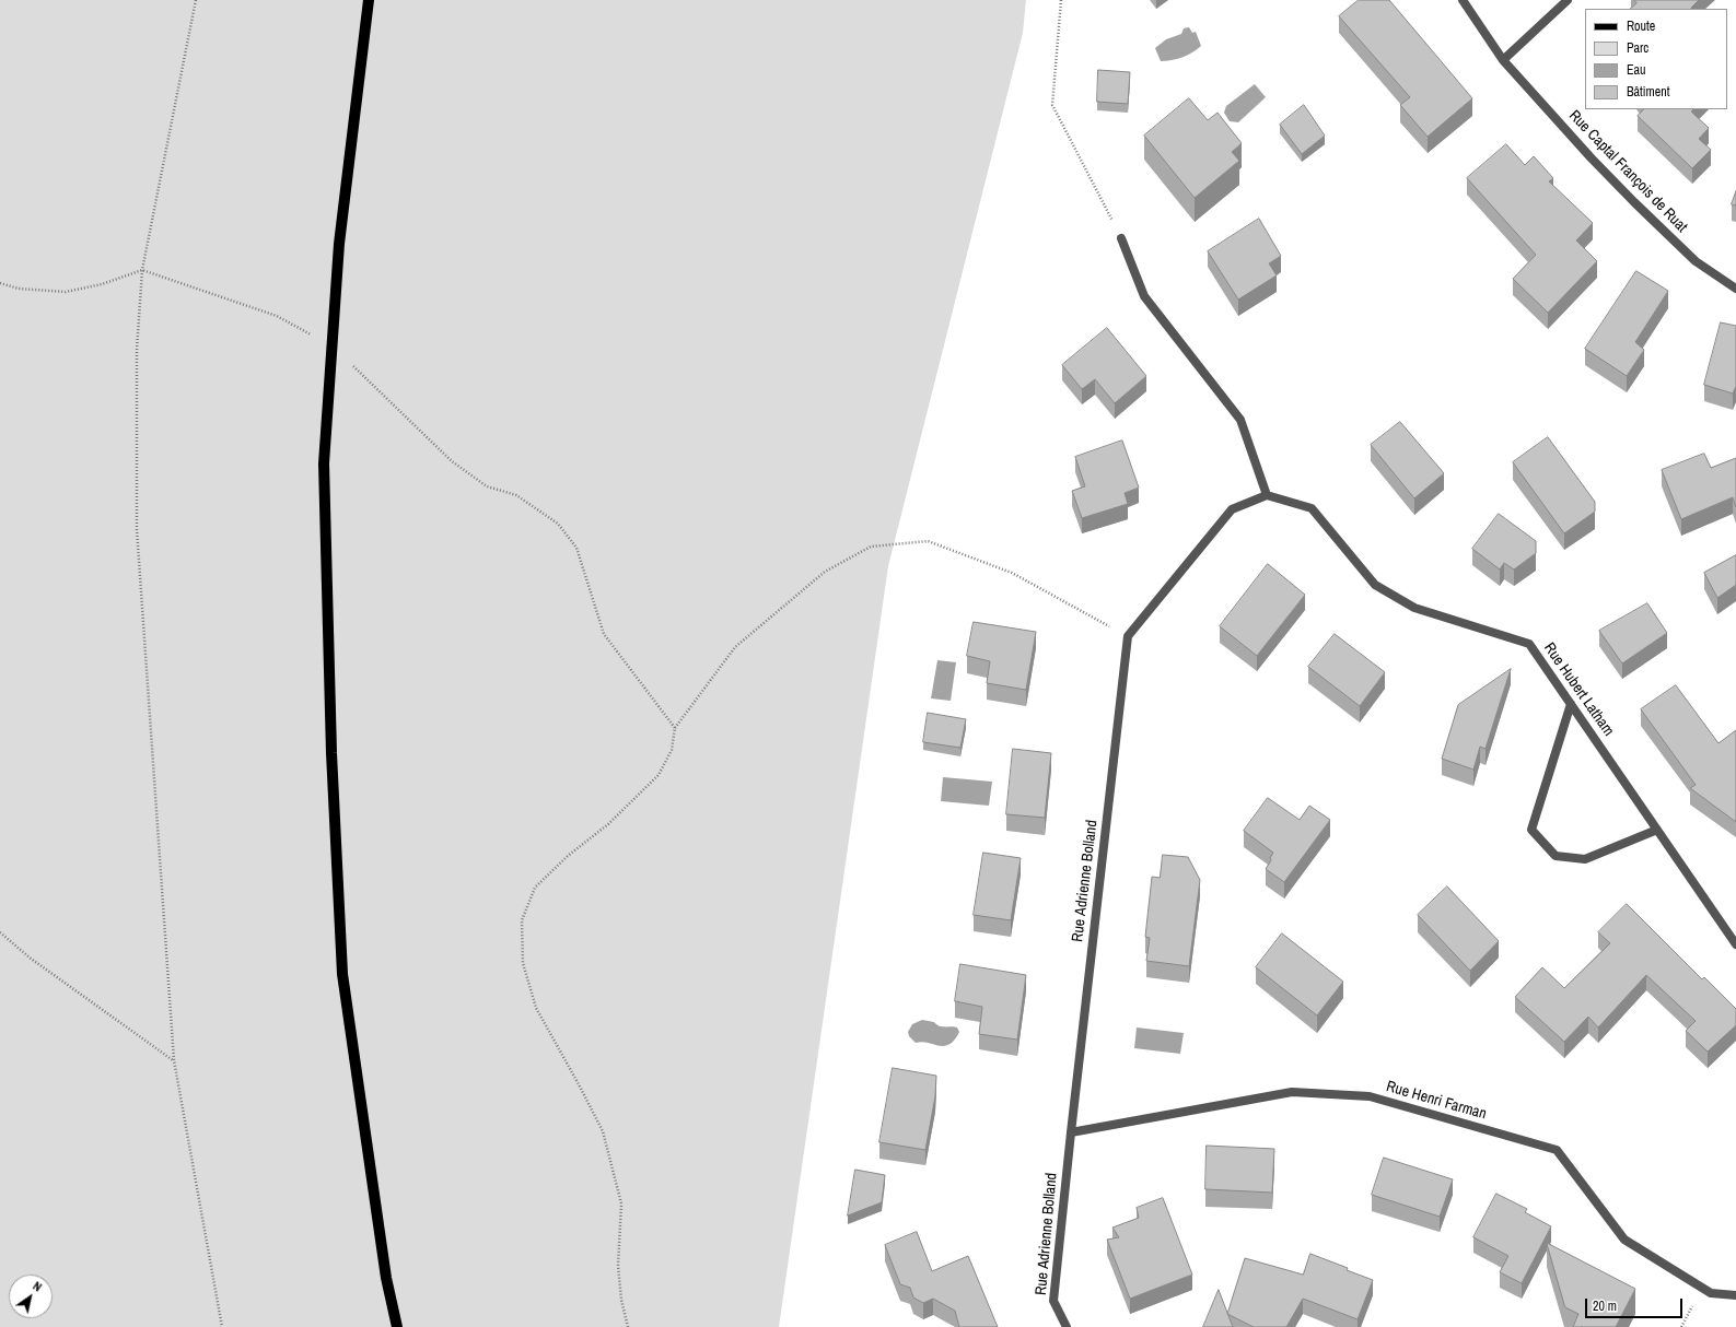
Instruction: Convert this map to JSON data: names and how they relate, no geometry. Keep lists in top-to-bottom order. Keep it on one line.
{"streets":{"street":["Rue Captal François de Ruat","Rue Hubert Latham","Rue Adrienne Bolland","Rue Henri Farman"]},"crossings":[["Rue Adrienne Bolland","Rue Henri Farman"]],"legend":["Route","Parc","Eau","Bâtiment"],"scale_bar":"20 m","north":"top right"}
